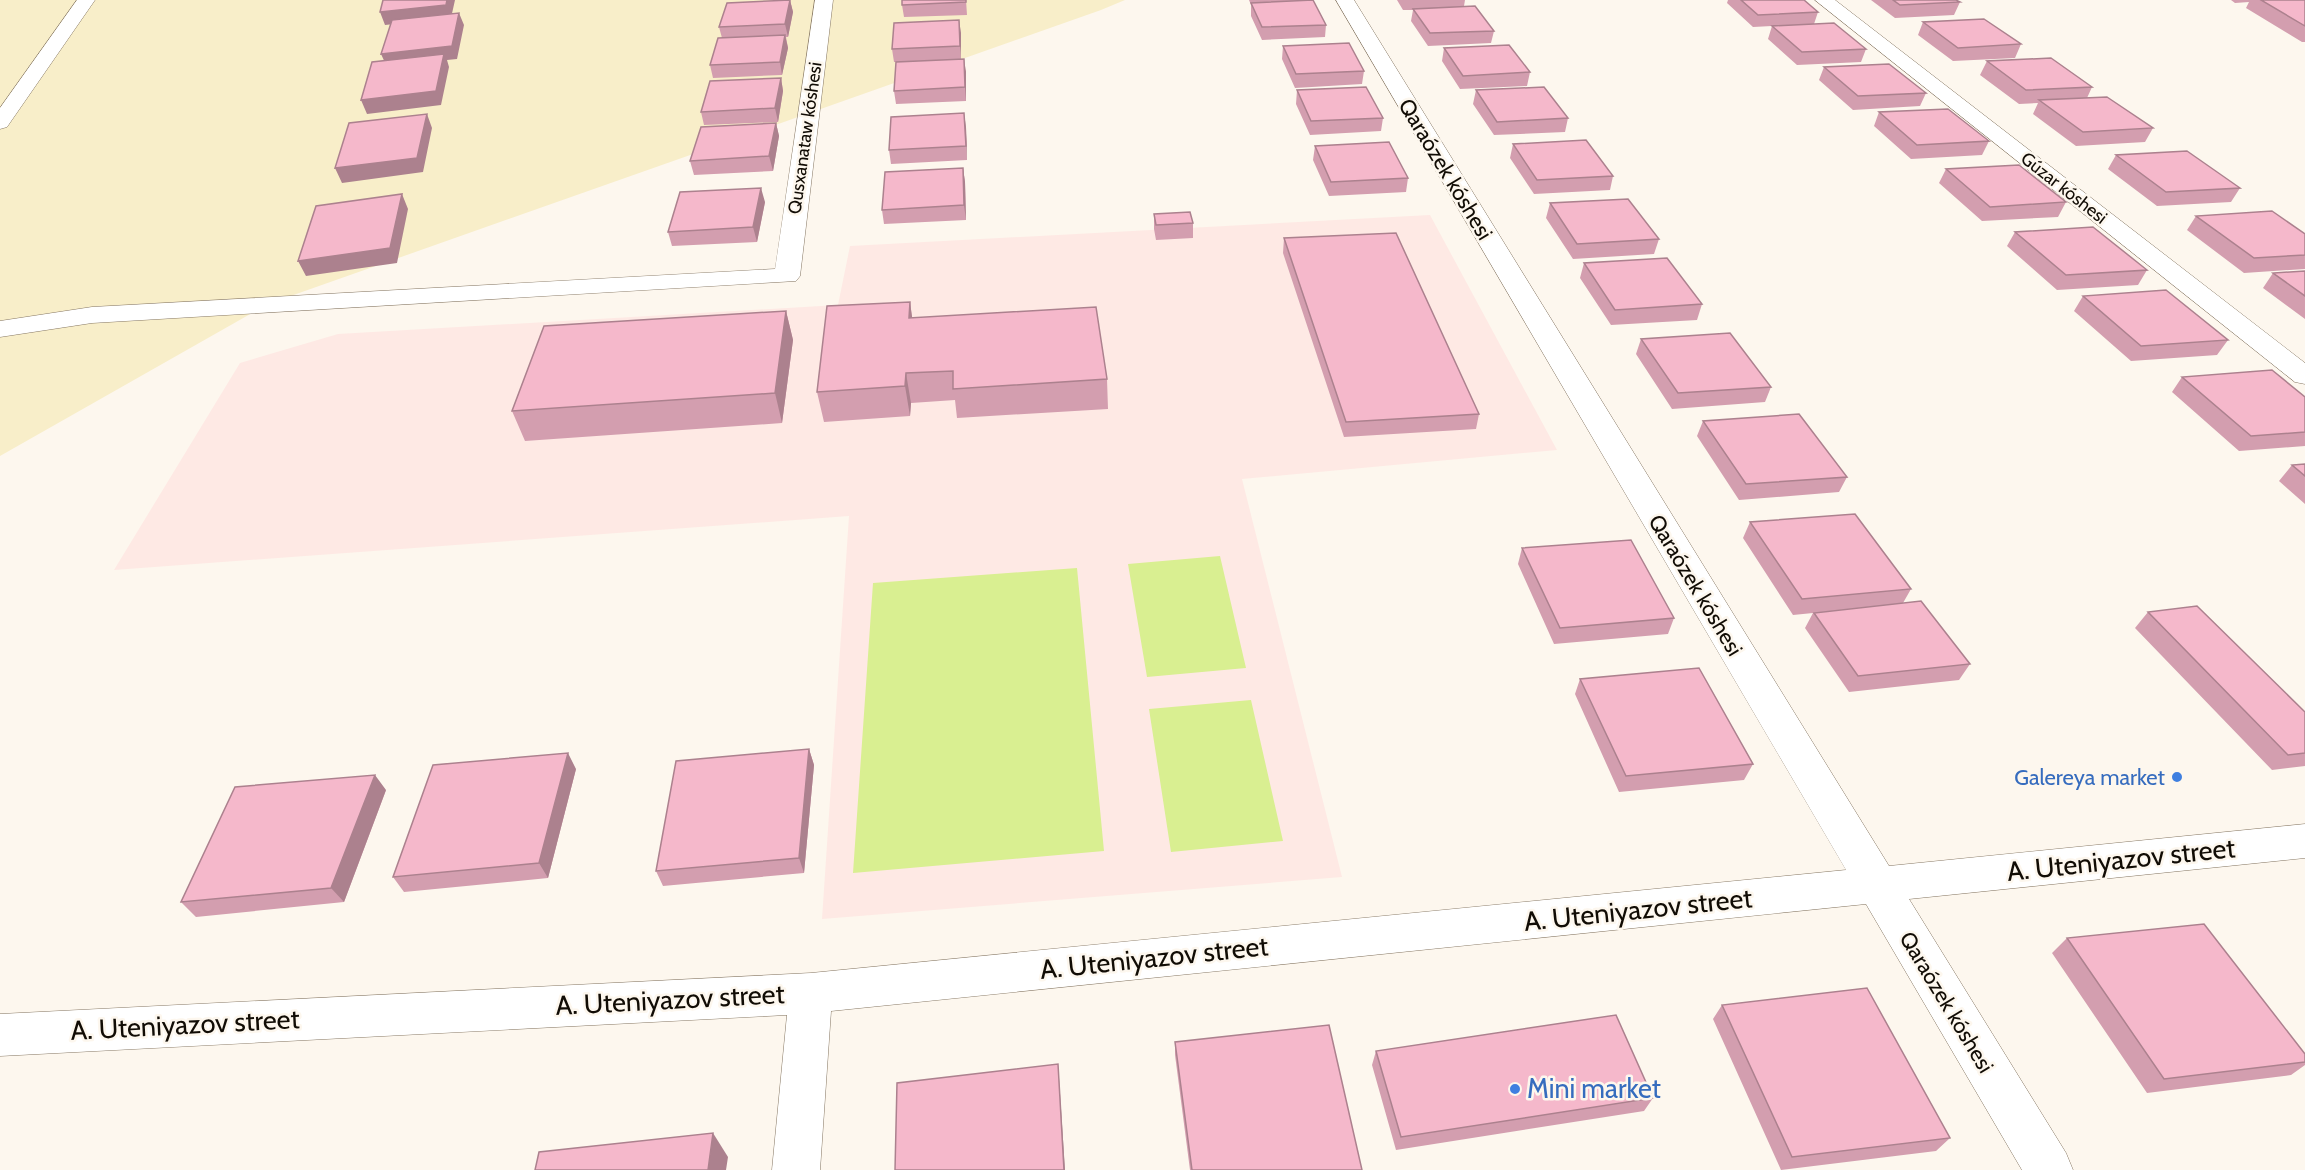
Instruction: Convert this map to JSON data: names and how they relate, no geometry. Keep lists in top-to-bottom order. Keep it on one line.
{"streets":{"street":["Qusxanataw kóshesi","Qaraózek kóshesi","Gúzar kóshesi","A. Uteniyazov street"]},"crossings":[["Qaraózek kóshesi","A. Uteniyazov street"]],"places":["Galereya market","Mini market"]}
